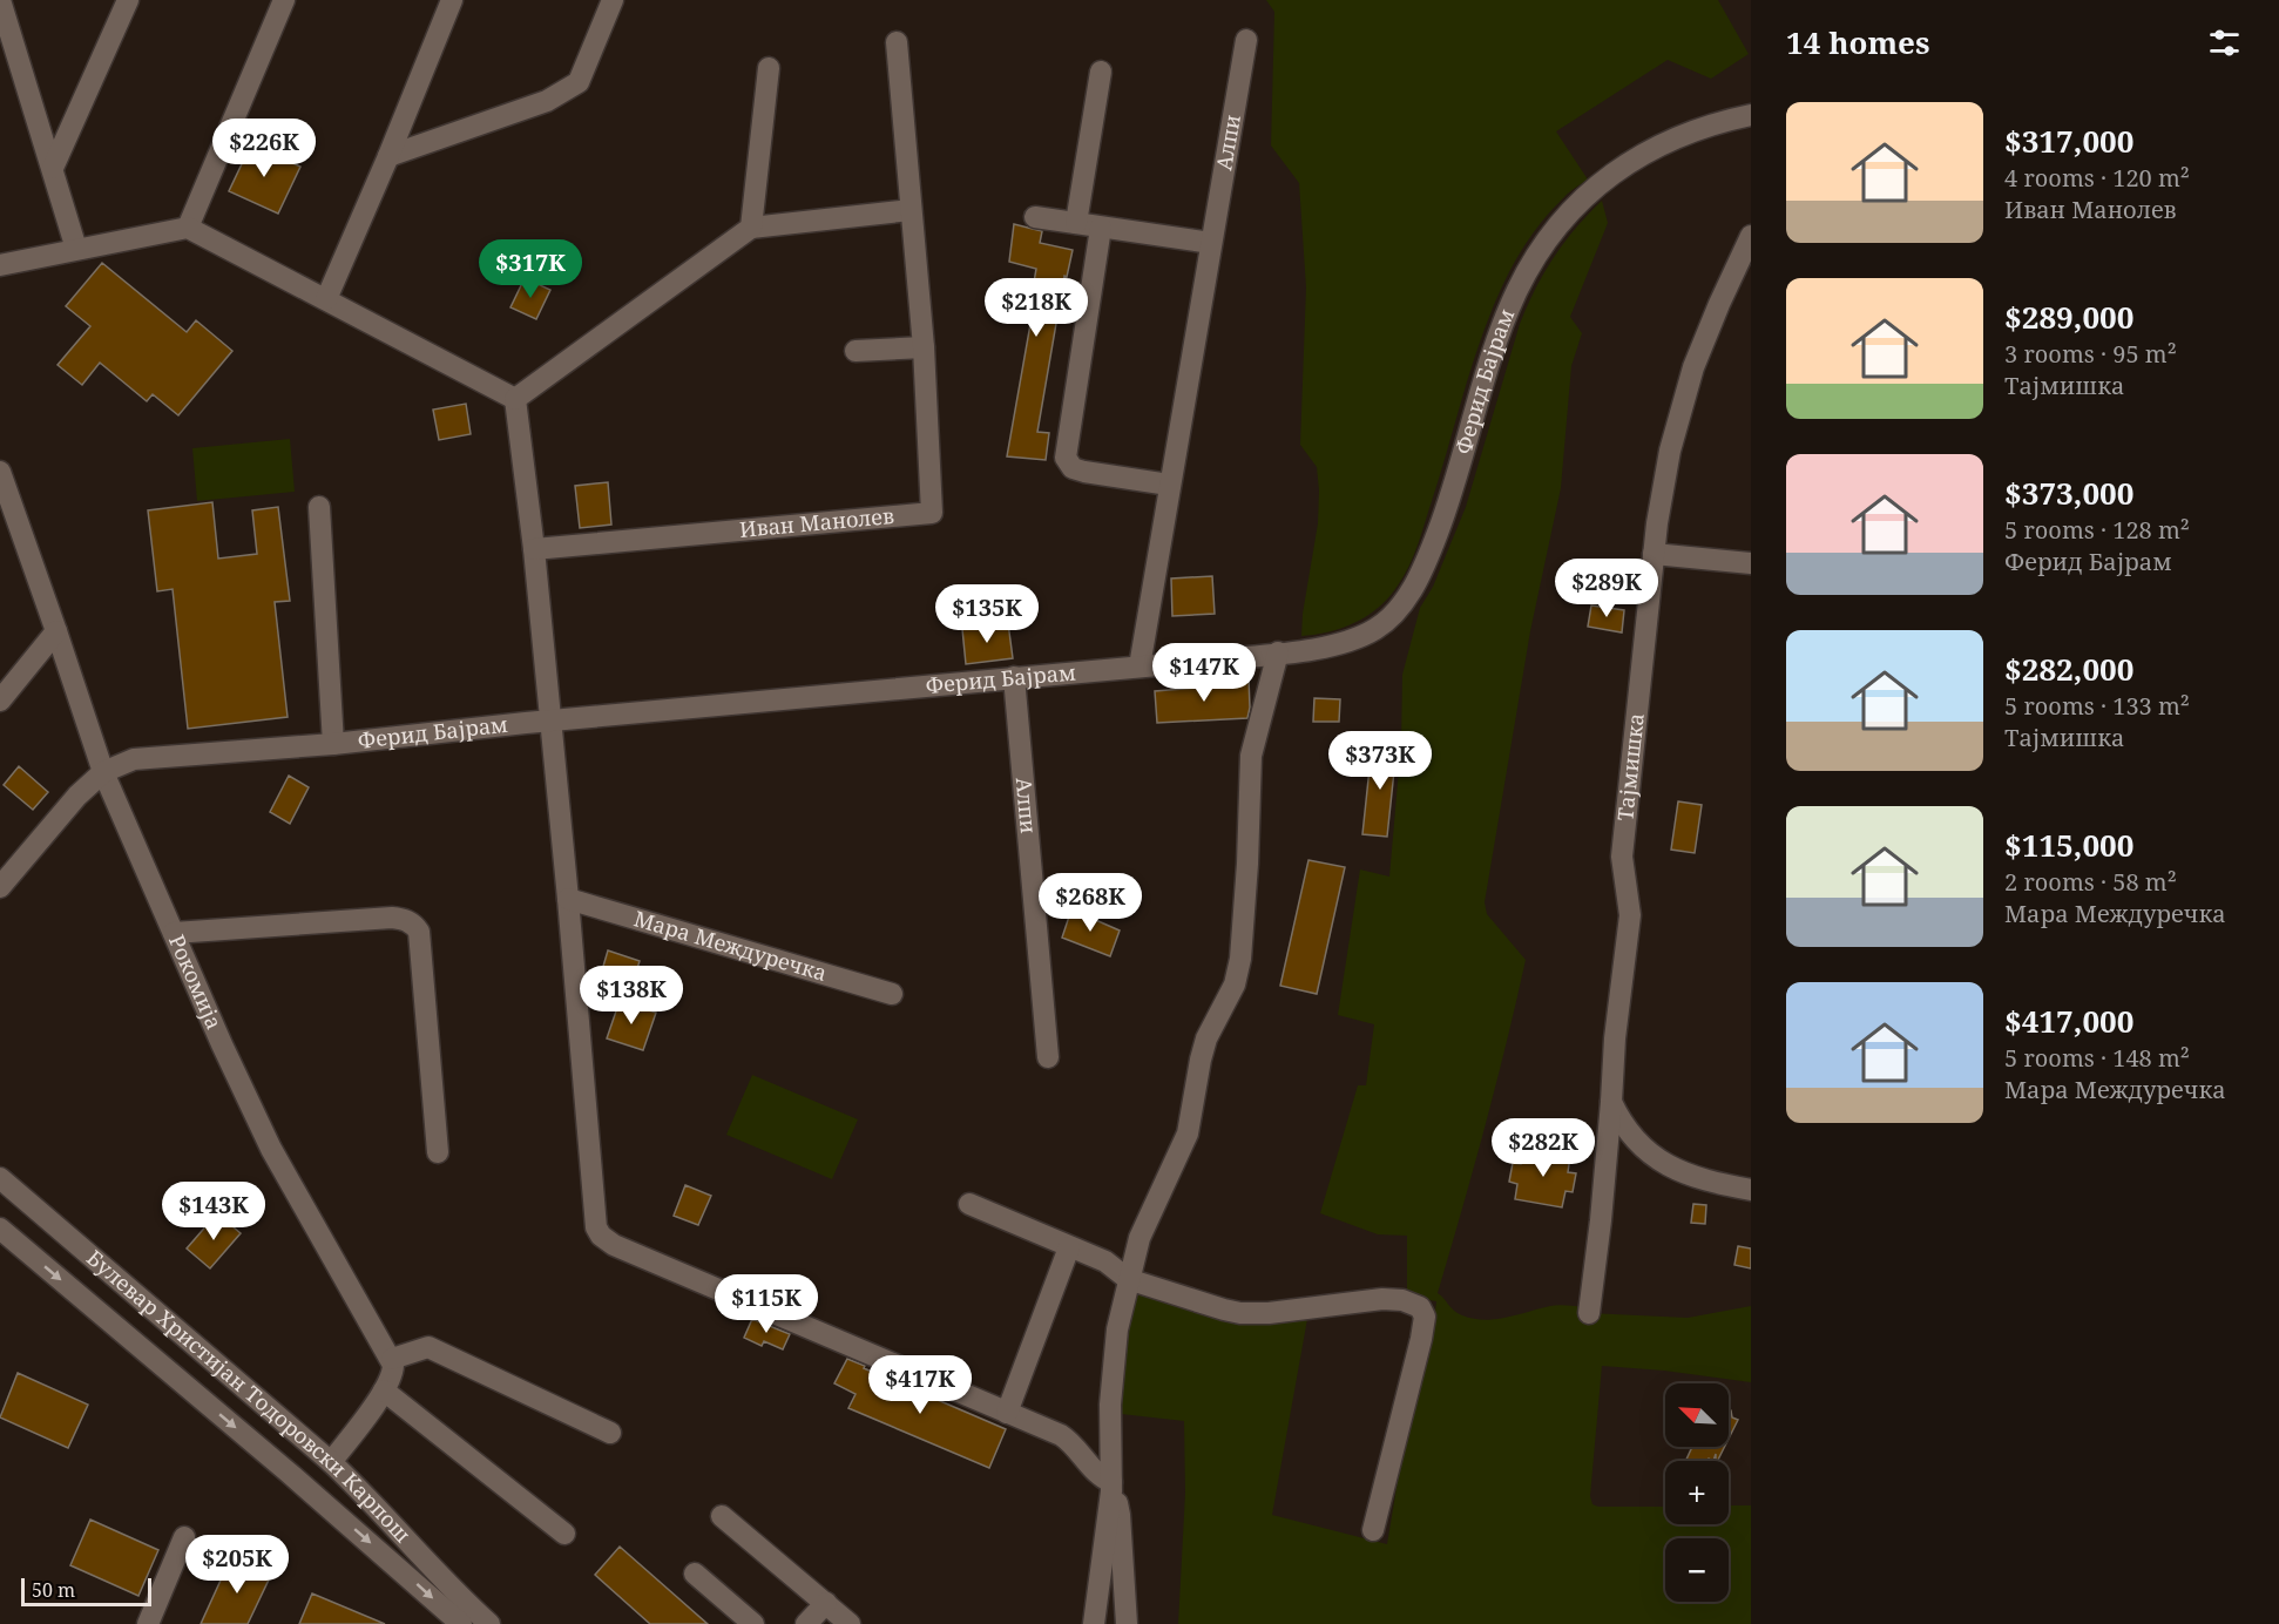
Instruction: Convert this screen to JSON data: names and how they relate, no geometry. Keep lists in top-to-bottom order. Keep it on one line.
{"streets":{"street":["Алпи","Ферид Бајрам","Иван Манолев","Тајмишка","Мара Междуречка","Рокомија","Булевар Христијан Тодоровски Карпош"]},"crossings":[["Алпи","Ферид Бајрам"],["Ферид Бајрам","Рокомија"]],"scale_bar":"50 m","north":"top left","page":{"heading":"14 homes","list":[{"name":"$317,000","note":"4 rooms · 120 m² · Иван Манолев"},{"name":"$289,000","note":"3 rooms · 95 m² · Тајмишка"},{"name":"$373,000","note":"5 rooms · 128 m² · Ферид Бајрам"},{"name":"$282,000","note":"5 rooms · 133 m² · Тајмишка"},{"name":"$115,000","note":"2 rooms · 58 m² · Мара Междуречка"},{"name":"$417,000","note":"5 rooms · 148 m² · Мара Междуречка"}],"price":["$226K","$317K","$218K","$289K","$135K","$147K","$373K","$268K","$138K","$282K","$143K","$115K","$417K","$205K"],"map_buttons":["+","−"],"scale":"50 m"}}
